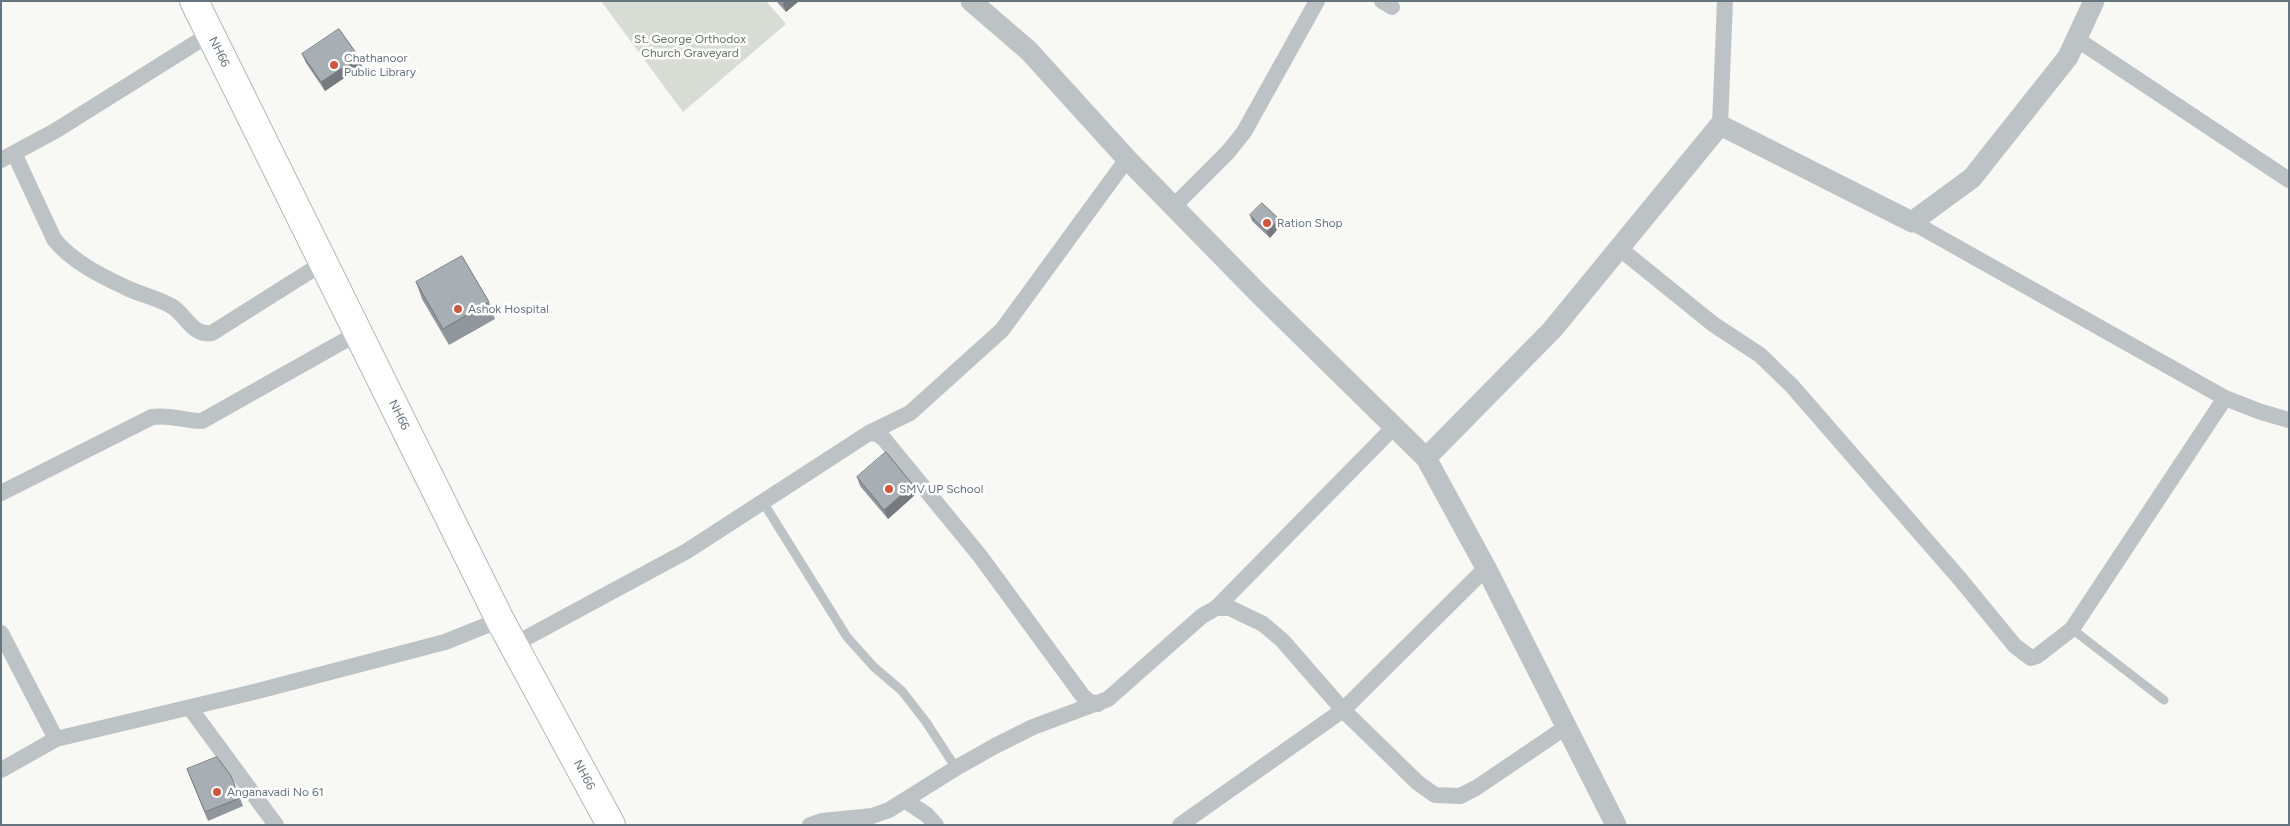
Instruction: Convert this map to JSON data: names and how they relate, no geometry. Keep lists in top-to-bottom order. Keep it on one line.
{"streets":{"highway":["NH66"]},"parks":["St. George Orthodox Church Graveyard"],"places":["Chathanoor Public Library","Ration Shop","Ashok Hospital","SMV UP School","Anganavadi No 61"]}
